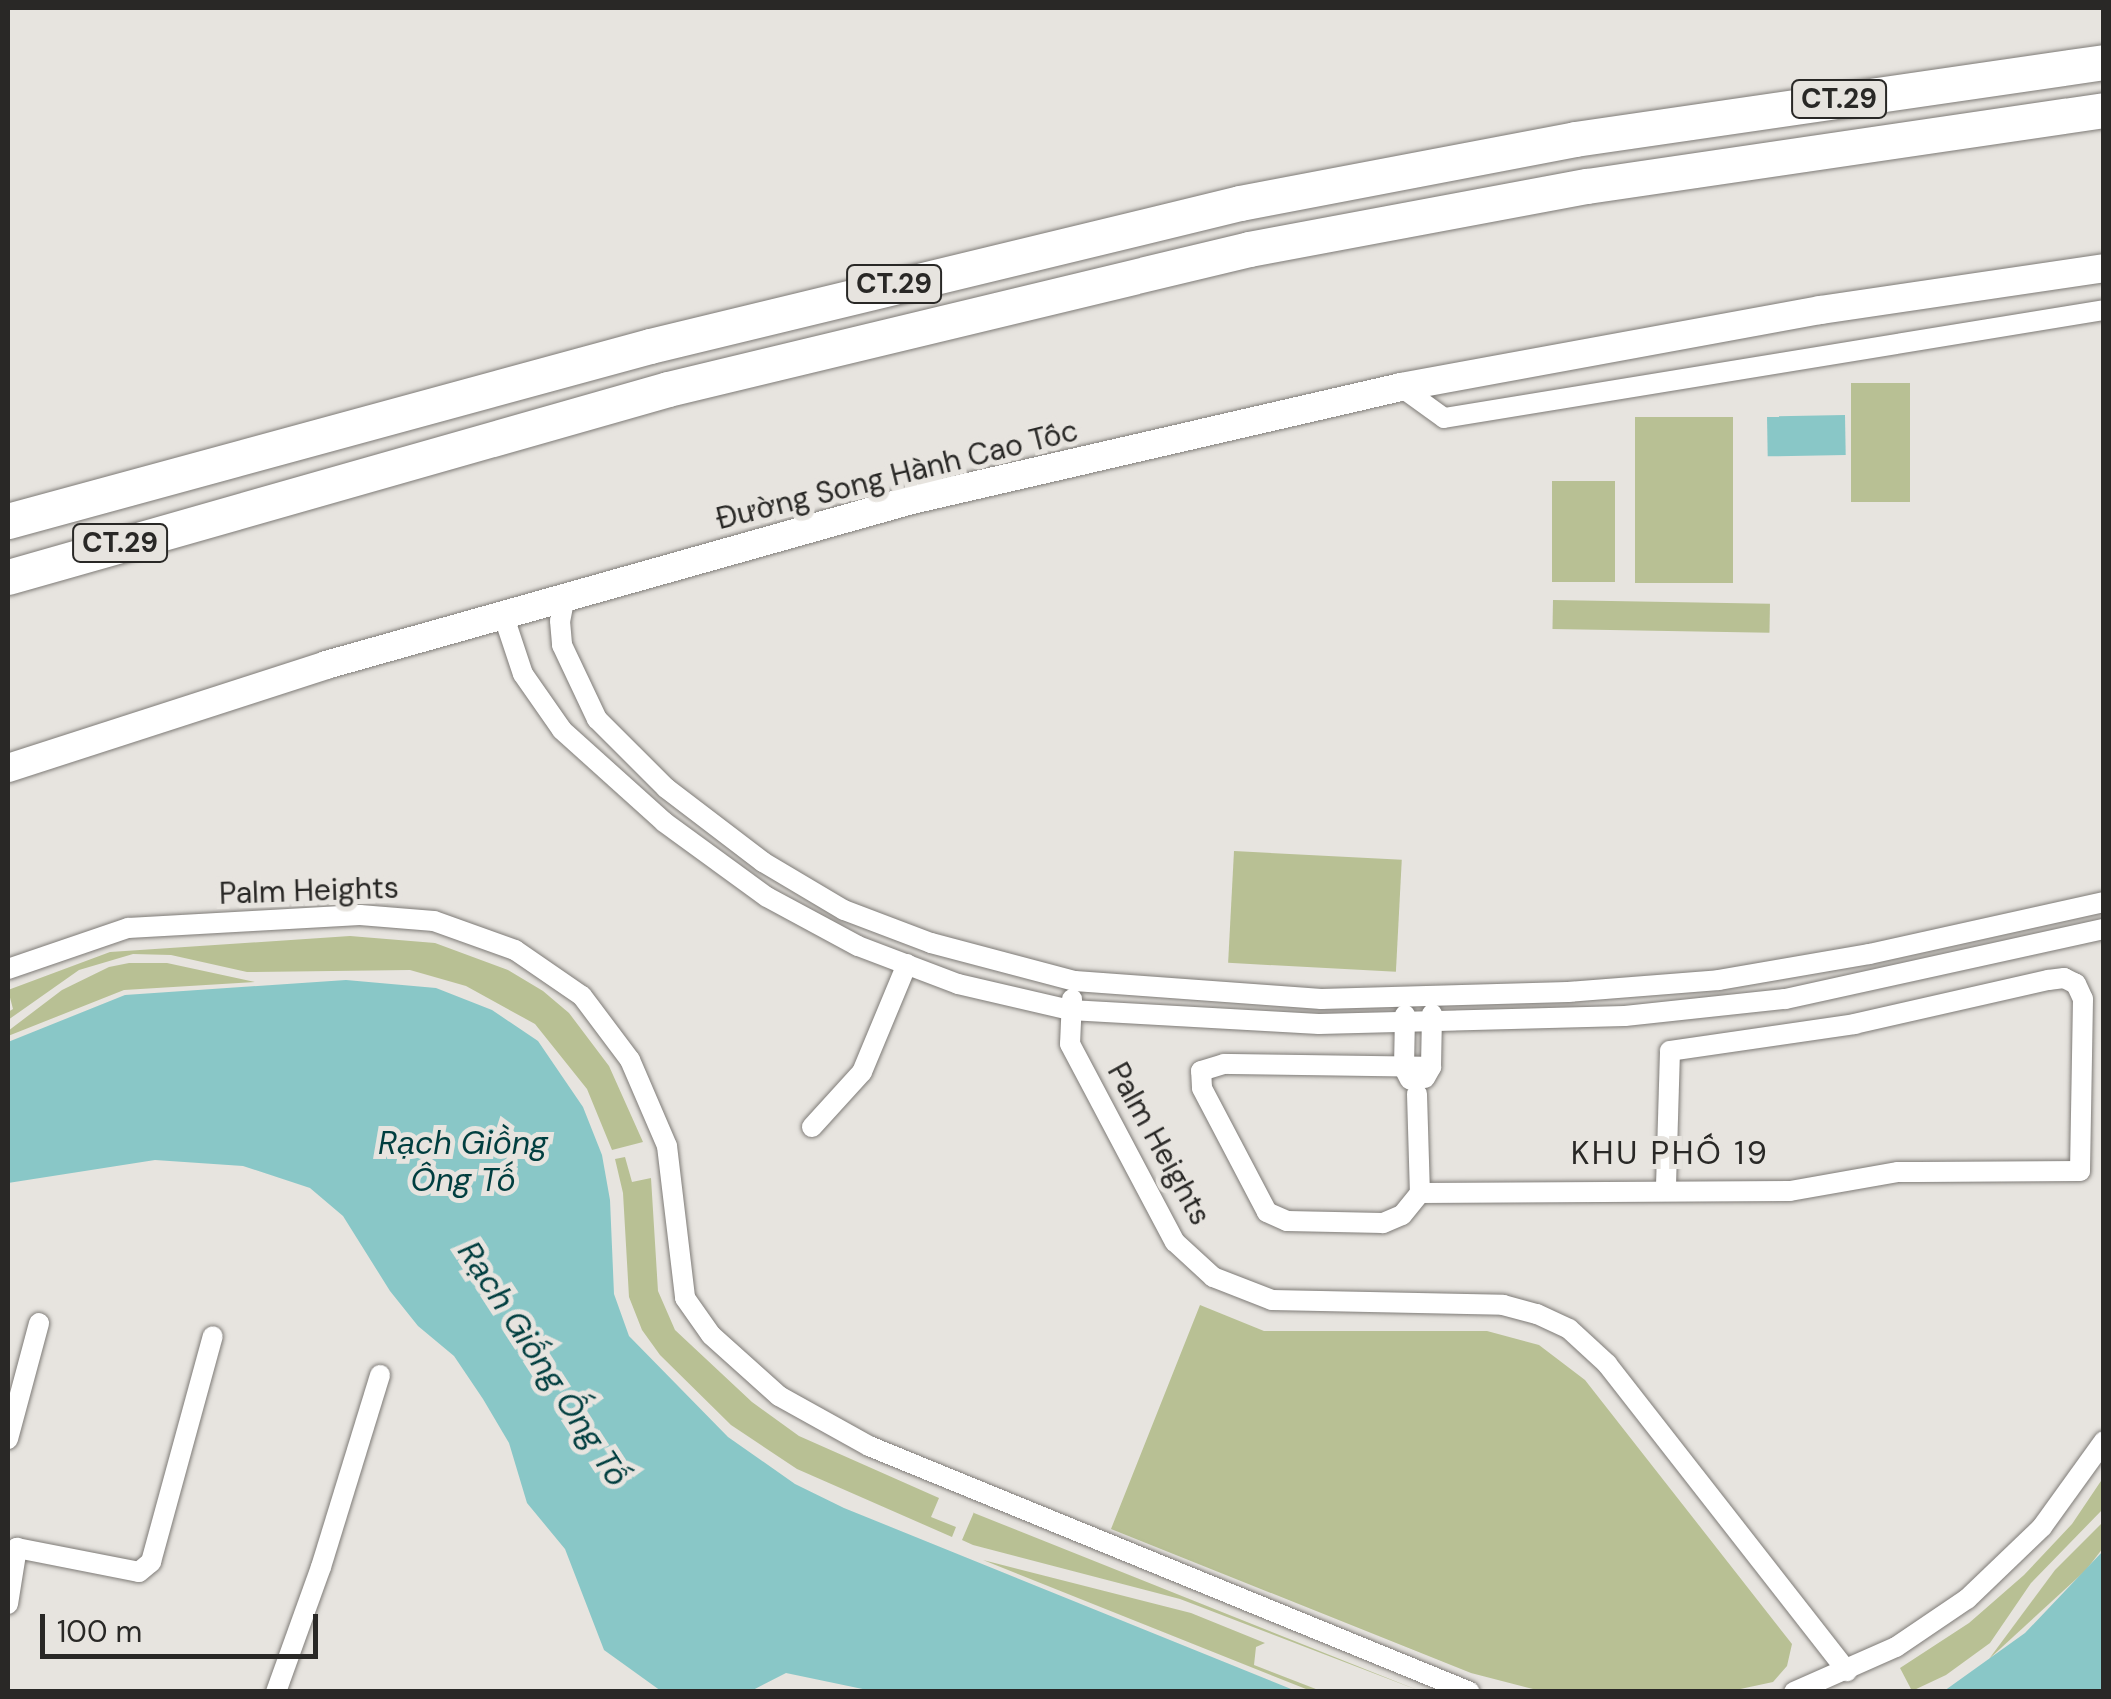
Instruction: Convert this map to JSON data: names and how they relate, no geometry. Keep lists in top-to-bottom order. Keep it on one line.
{"streets":{"highway":["CT.29"],"main road":["Đường Song Hành Cao Tốc"],"street":["Palm Heights"]},"districts":["KHU PHỐ 19"],"water":["Rạch Giồng Ông Tố","Rạch Giống Ống Tố"],"scale_bar":"100 m"}
